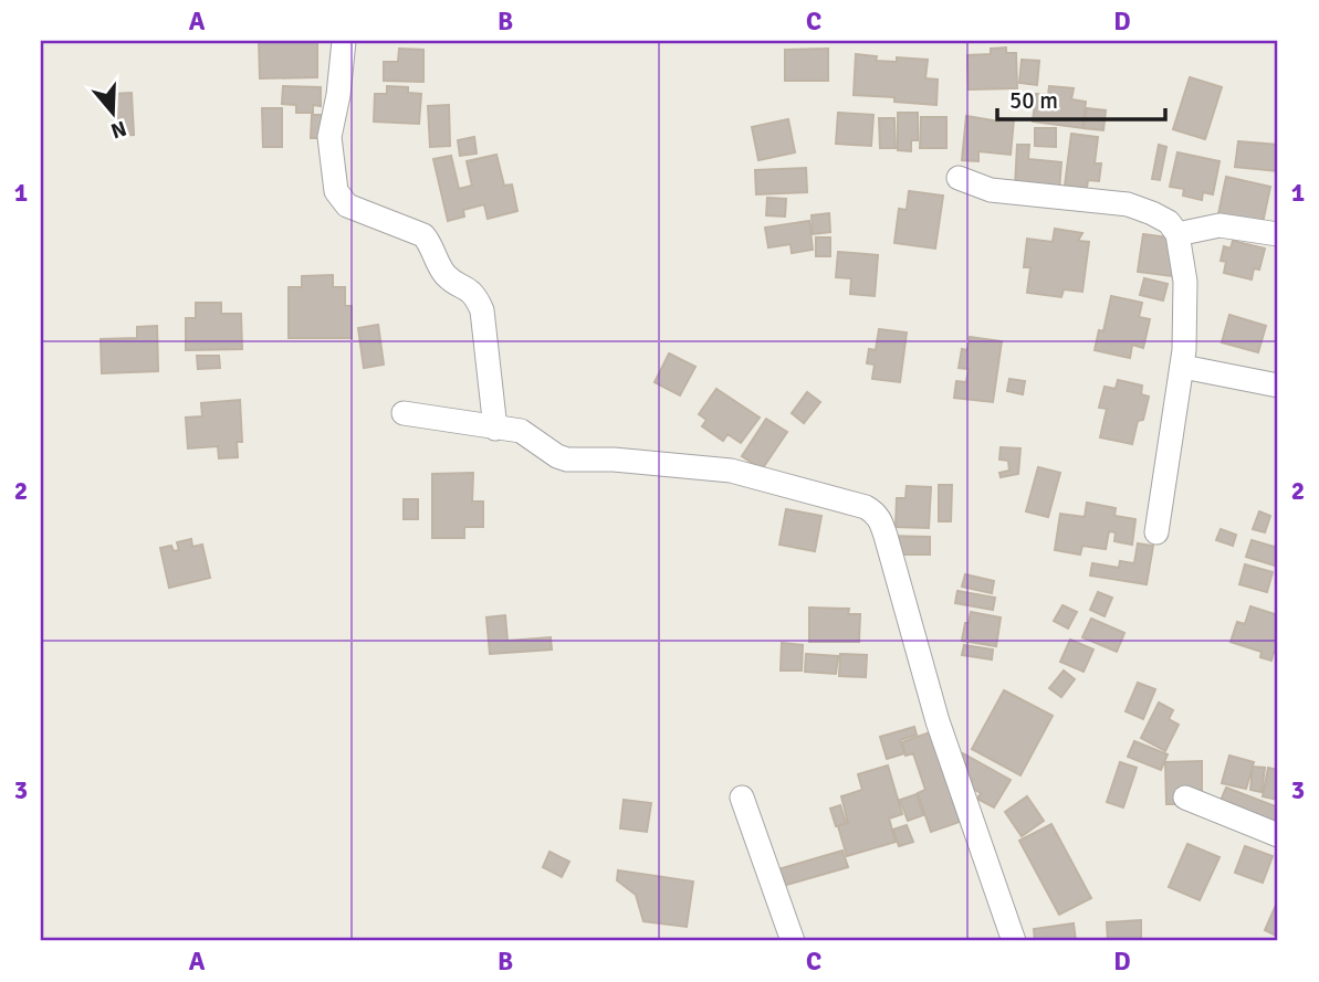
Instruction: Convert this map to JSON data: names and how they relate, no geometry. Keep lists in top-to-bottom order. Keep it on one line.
{"scale_bar":"50 m","north":"bottom","grid":{"columns":["A","B","C","D"],"rows":["1","2","3"]}}
